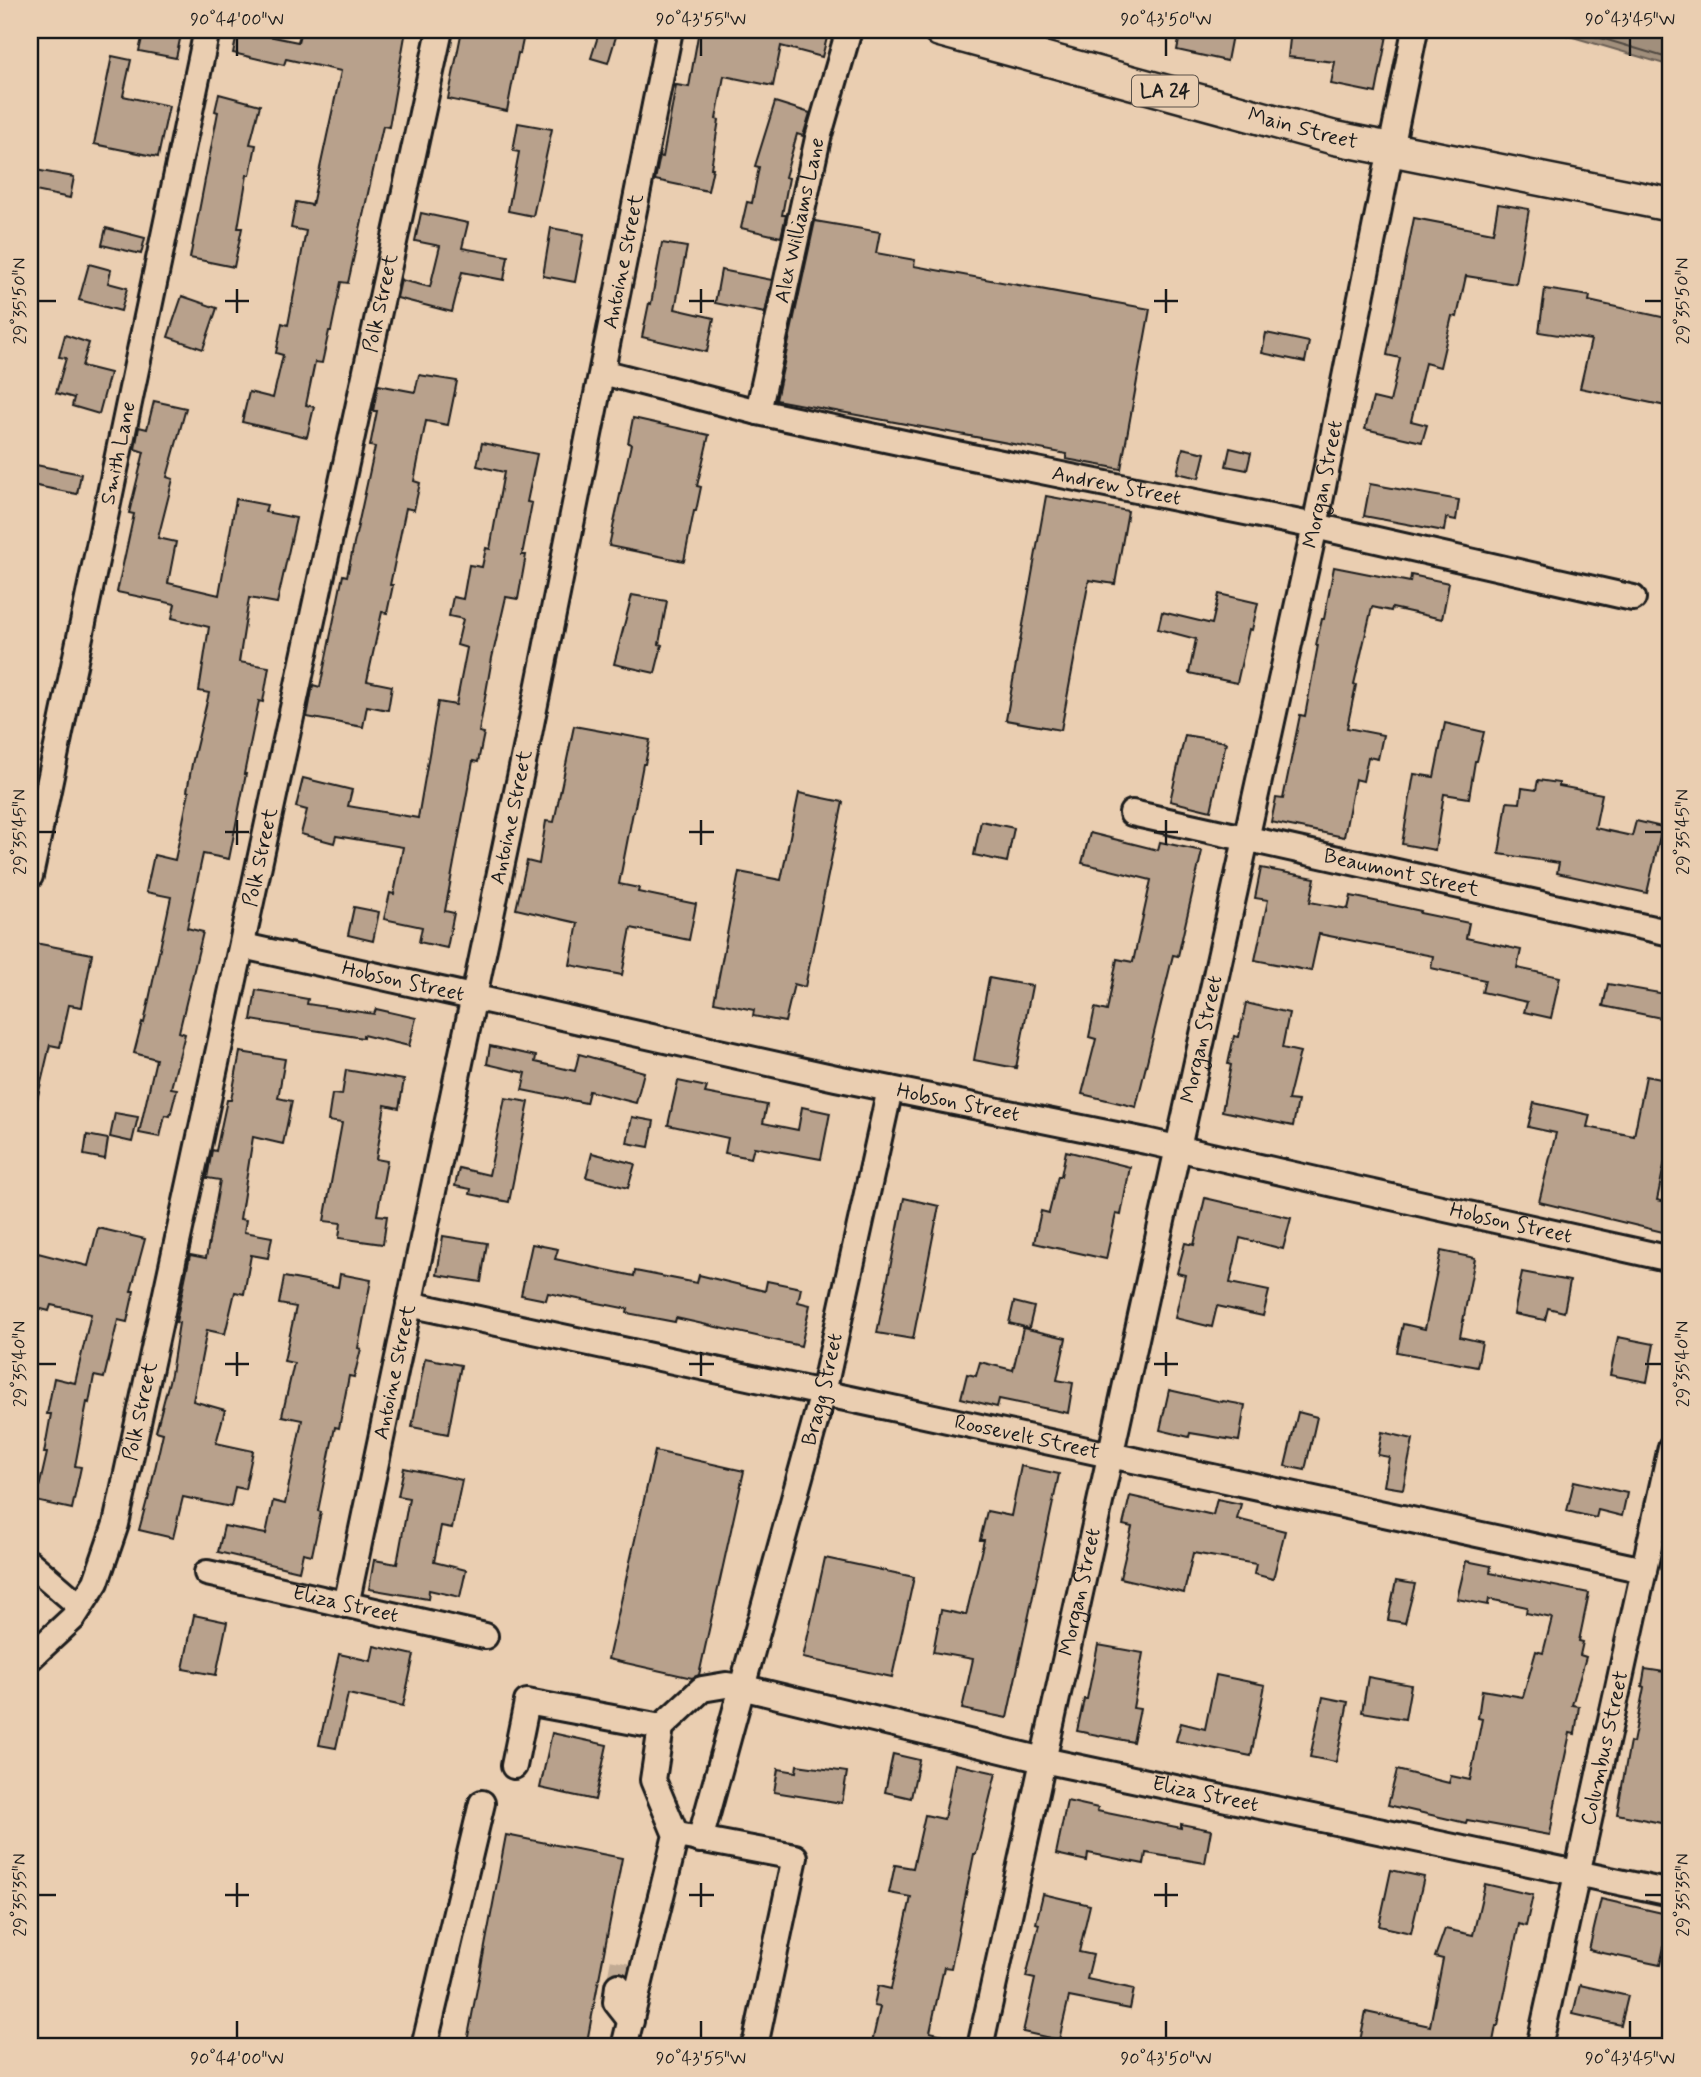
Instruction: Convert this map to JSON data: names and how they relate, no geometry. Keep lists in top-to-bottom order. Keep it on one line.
{"streets":{"main road":["LA 24","Main Street"],"street":["Alex Williams Lane","Antoine Street","Polk Street","Smith Lane","Morgan Street","Andrew Street","Beaumont Street","Hobson Street","Bragg Street","Roosevelt Street","Eliza Street","Columbus Street"]},"crossings":[["Main Street","Morgan Street"],["Alex Williams Lane","Andrew Street"],["Antoine Street","Andrew Street"],["Antoine Street","Hobson Street"],["Antoine Street","Roosevelt Street"],["Antoine Street","Eliza Street"],["Polk Street","Hobson Street"],["Morgan Street","Andrew Street"],["Morgan Street","Beaumont Street"],["Morgan Street","Hobson Street"],["Morgan Street","Roosevelt Street"],["Morgan Street","Eliza Street"],["Hobson Street","Bragg Street"],["Bragg Street","Roosevelt Street"],["Bragg Street","Eliza Street"],["Roosevelt Street","Columbus Street"],["Eliza Street","Columbus Street"]],"coordinates":["90°44'00\"W","90°43'55\"W","90°43'50\"W","90°43'45\"W","29°35'50\"N","29°35'45\"N","29°35'40\"N","29°35'35\"N"]}
